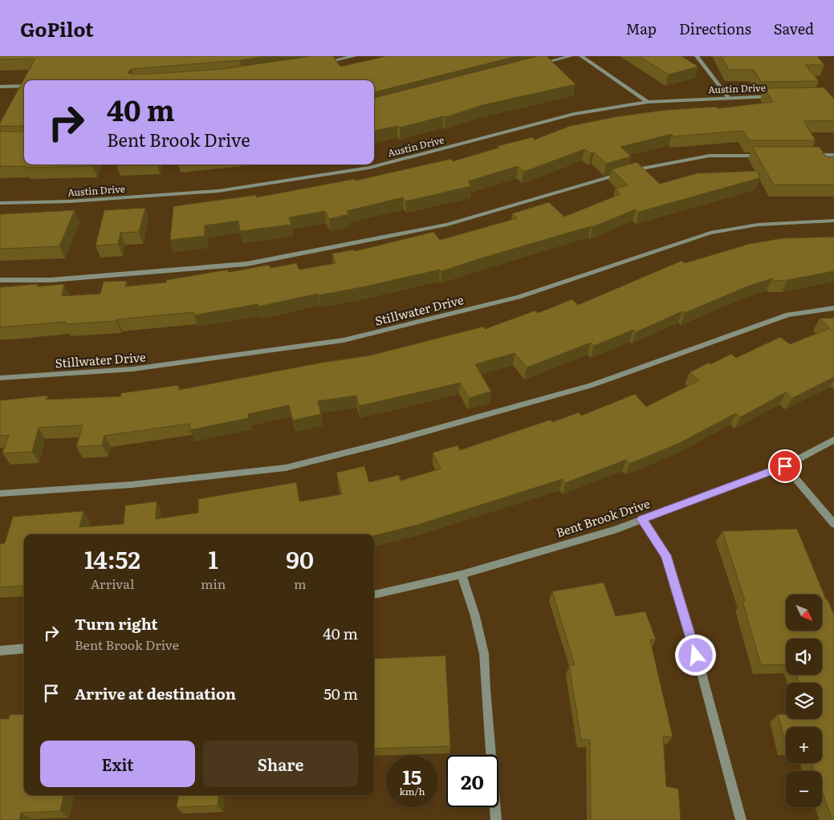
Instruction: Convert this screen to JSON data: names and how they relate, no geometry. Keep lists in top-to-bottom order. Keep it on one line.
{"streets":{"street":["Austin Drive","Stillwater Drive","Bent Brook Drive"]},"north":"bottom right","page":{"header":"GoPilot","nav":["Map","Directions","Saved"],"turn":["40 m","Bent Brook Drive"],"eta":["14:52","Arrival","1","min","90","m"],"map_buttons":["+","−"],"list":[{"name":"Turn right","note":"Bent Brook Drive","value":"40 m"},{"name":"Arrive at destination","value":"50 m"}],"buttons":["Exit","Share"],"speed":"15 km/h","limit":"20"}}
